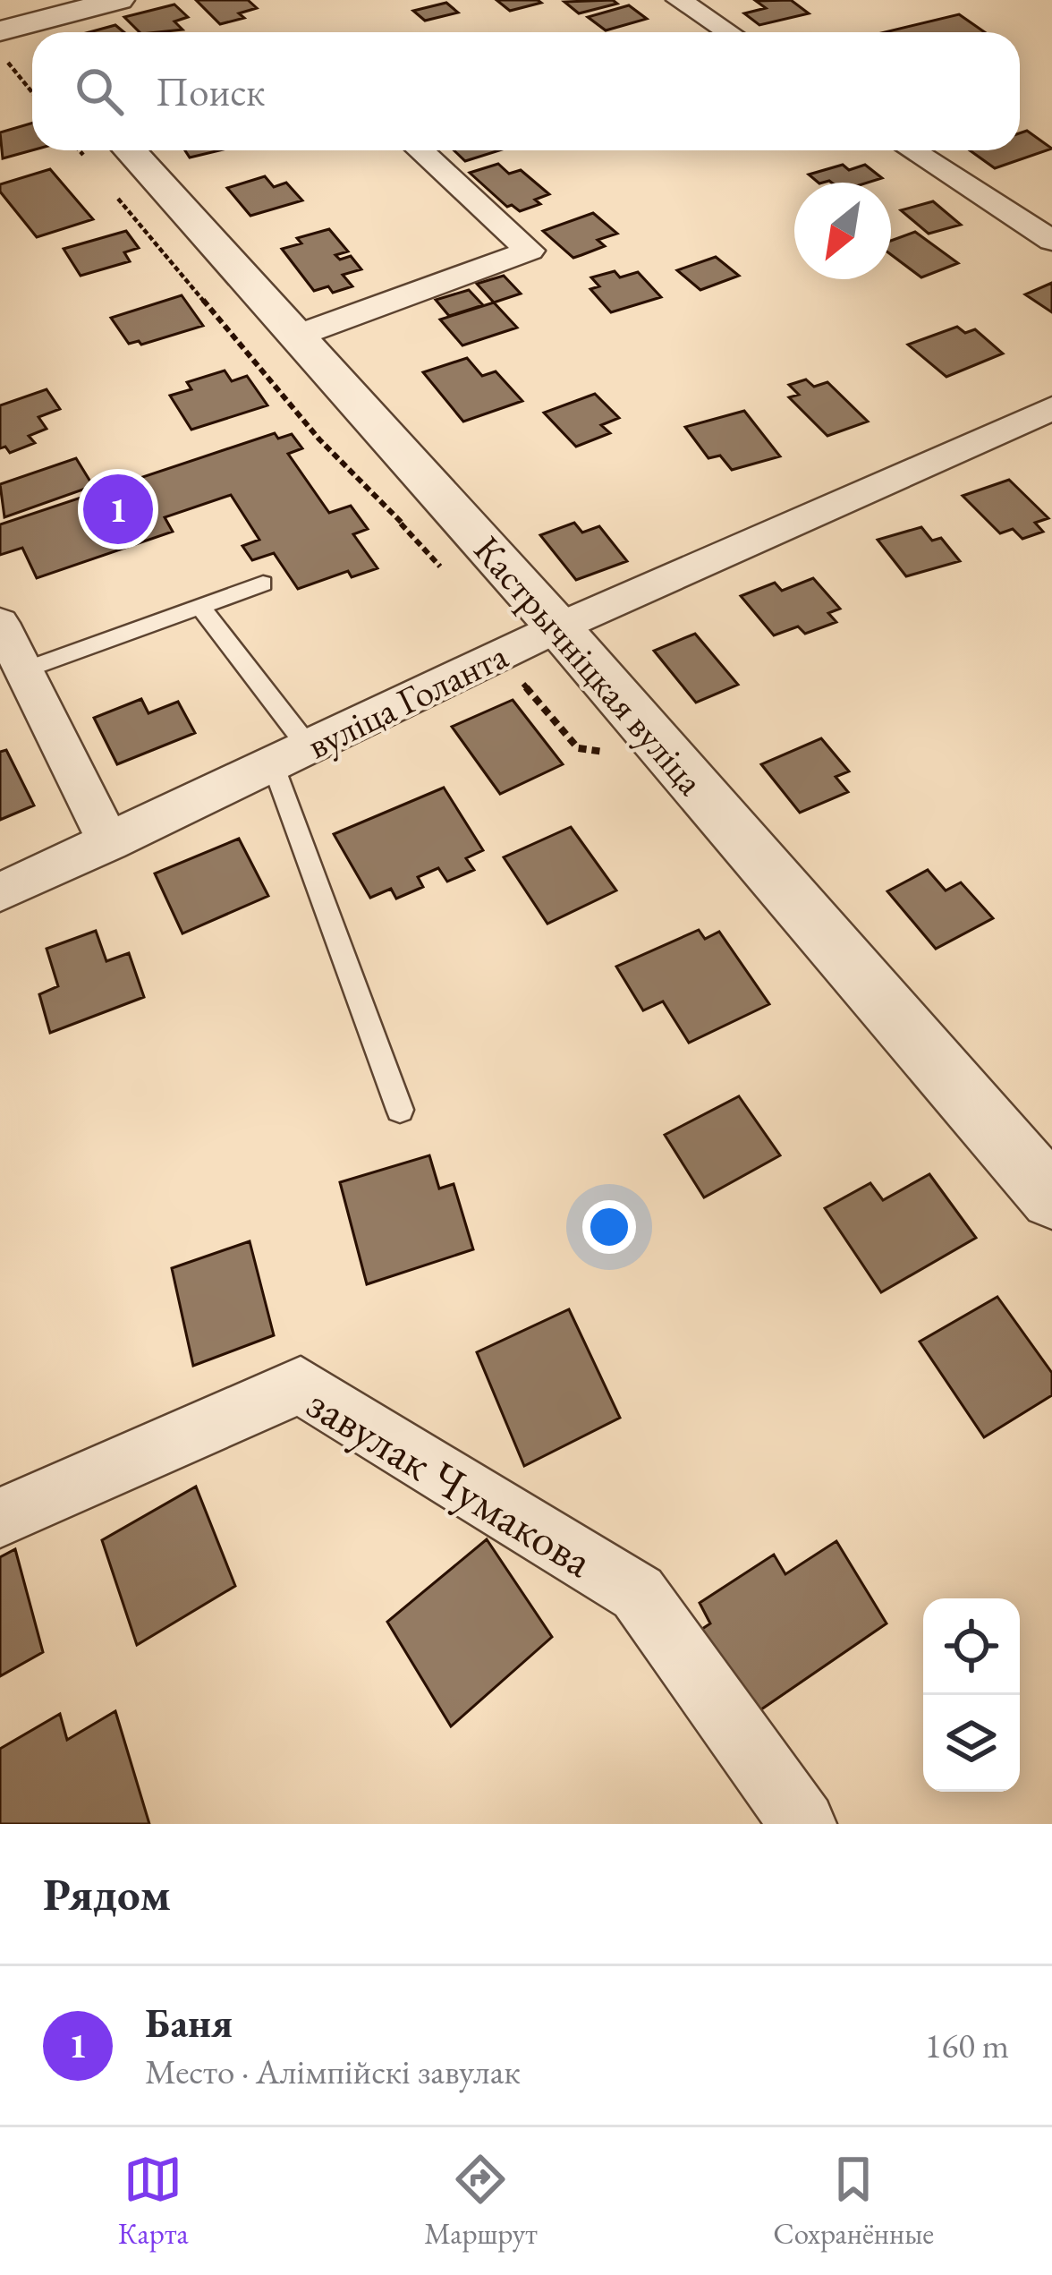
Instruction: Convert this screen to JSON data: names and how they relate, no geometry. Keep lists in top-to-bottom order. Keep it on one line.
{"streets":{"street":["Кастрычніцкая вуліца","вуліца Голанта","завулак Чумакова"]},"crossings":[["Кастрычніцкая вуліца","вуліца Голанта"]],"north":"bottom left","page":{"search":"Поиск","pins":"1","heading":"Рядом","list":[{"mark":"1","name":"Баня","note":"Место · Алімпійскі завулак","value":"160 m"}],"nav":["Карта","Маршрут","Сохранённые"]}}
